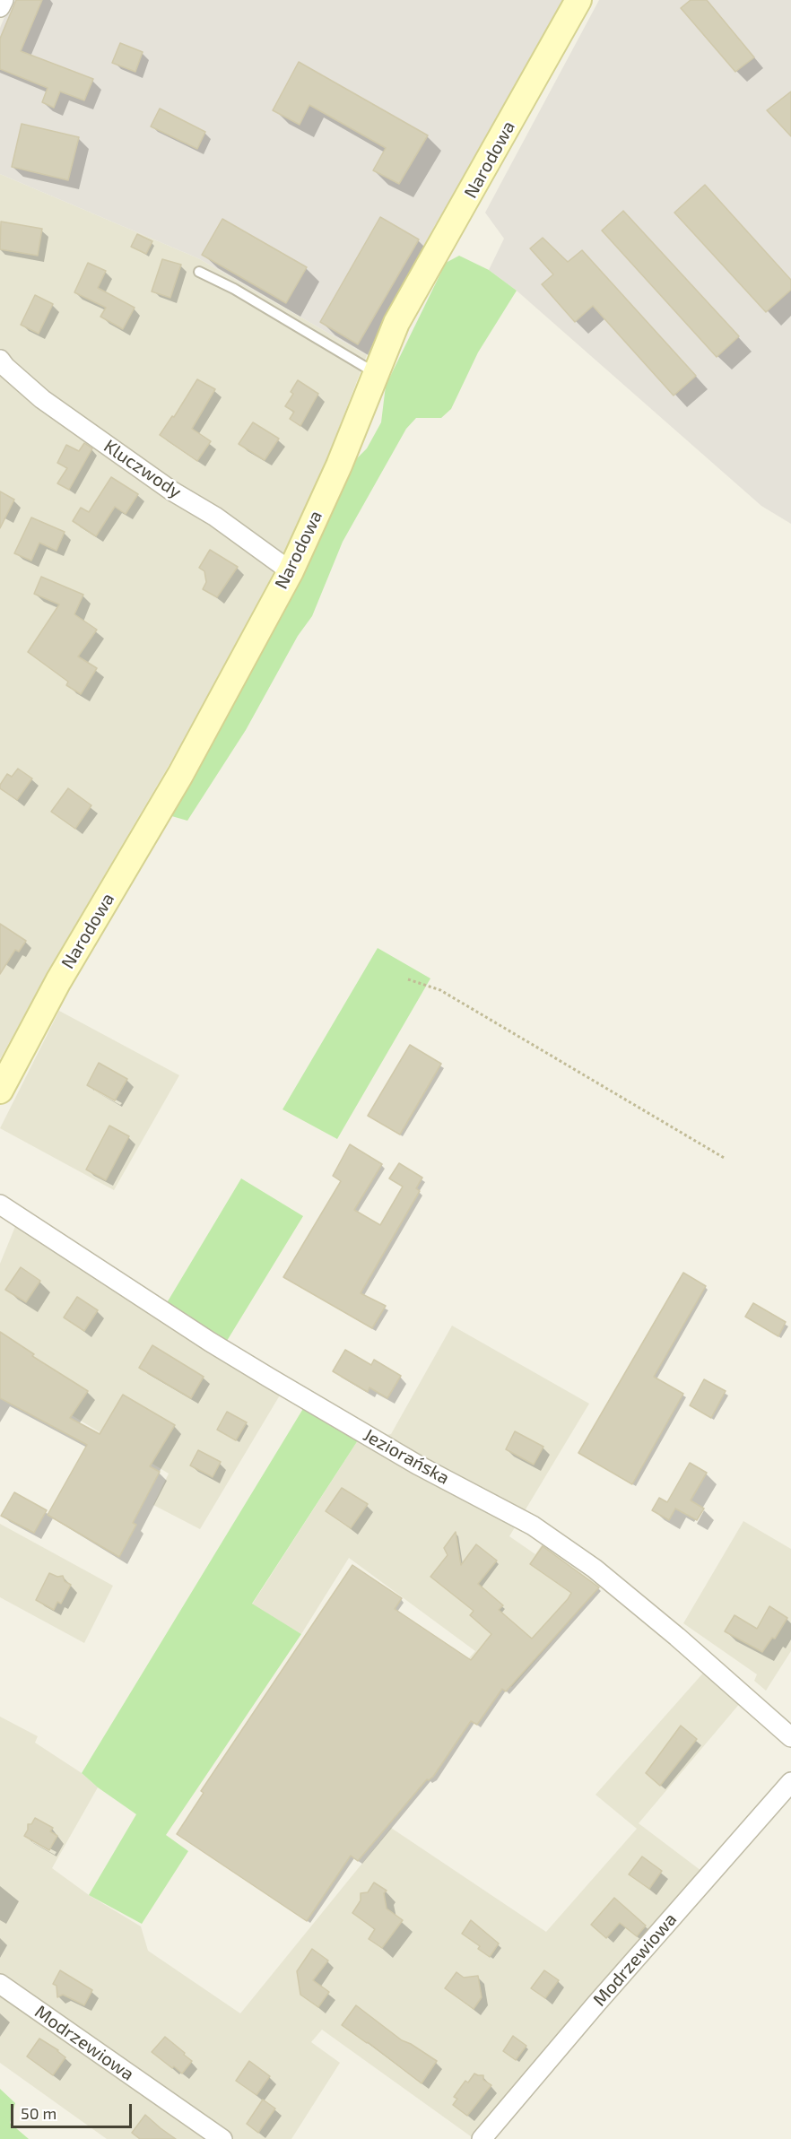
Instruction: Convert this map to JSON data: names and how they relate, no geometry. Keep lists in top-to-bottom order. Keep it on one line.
{"streets":{"street":["Narodowa","Kluczwody","Jeziorańska","Modrzewiowa"]},"crossings":[["Narodowa","Kluczwody"]],"scale_bar":"50 m"}
